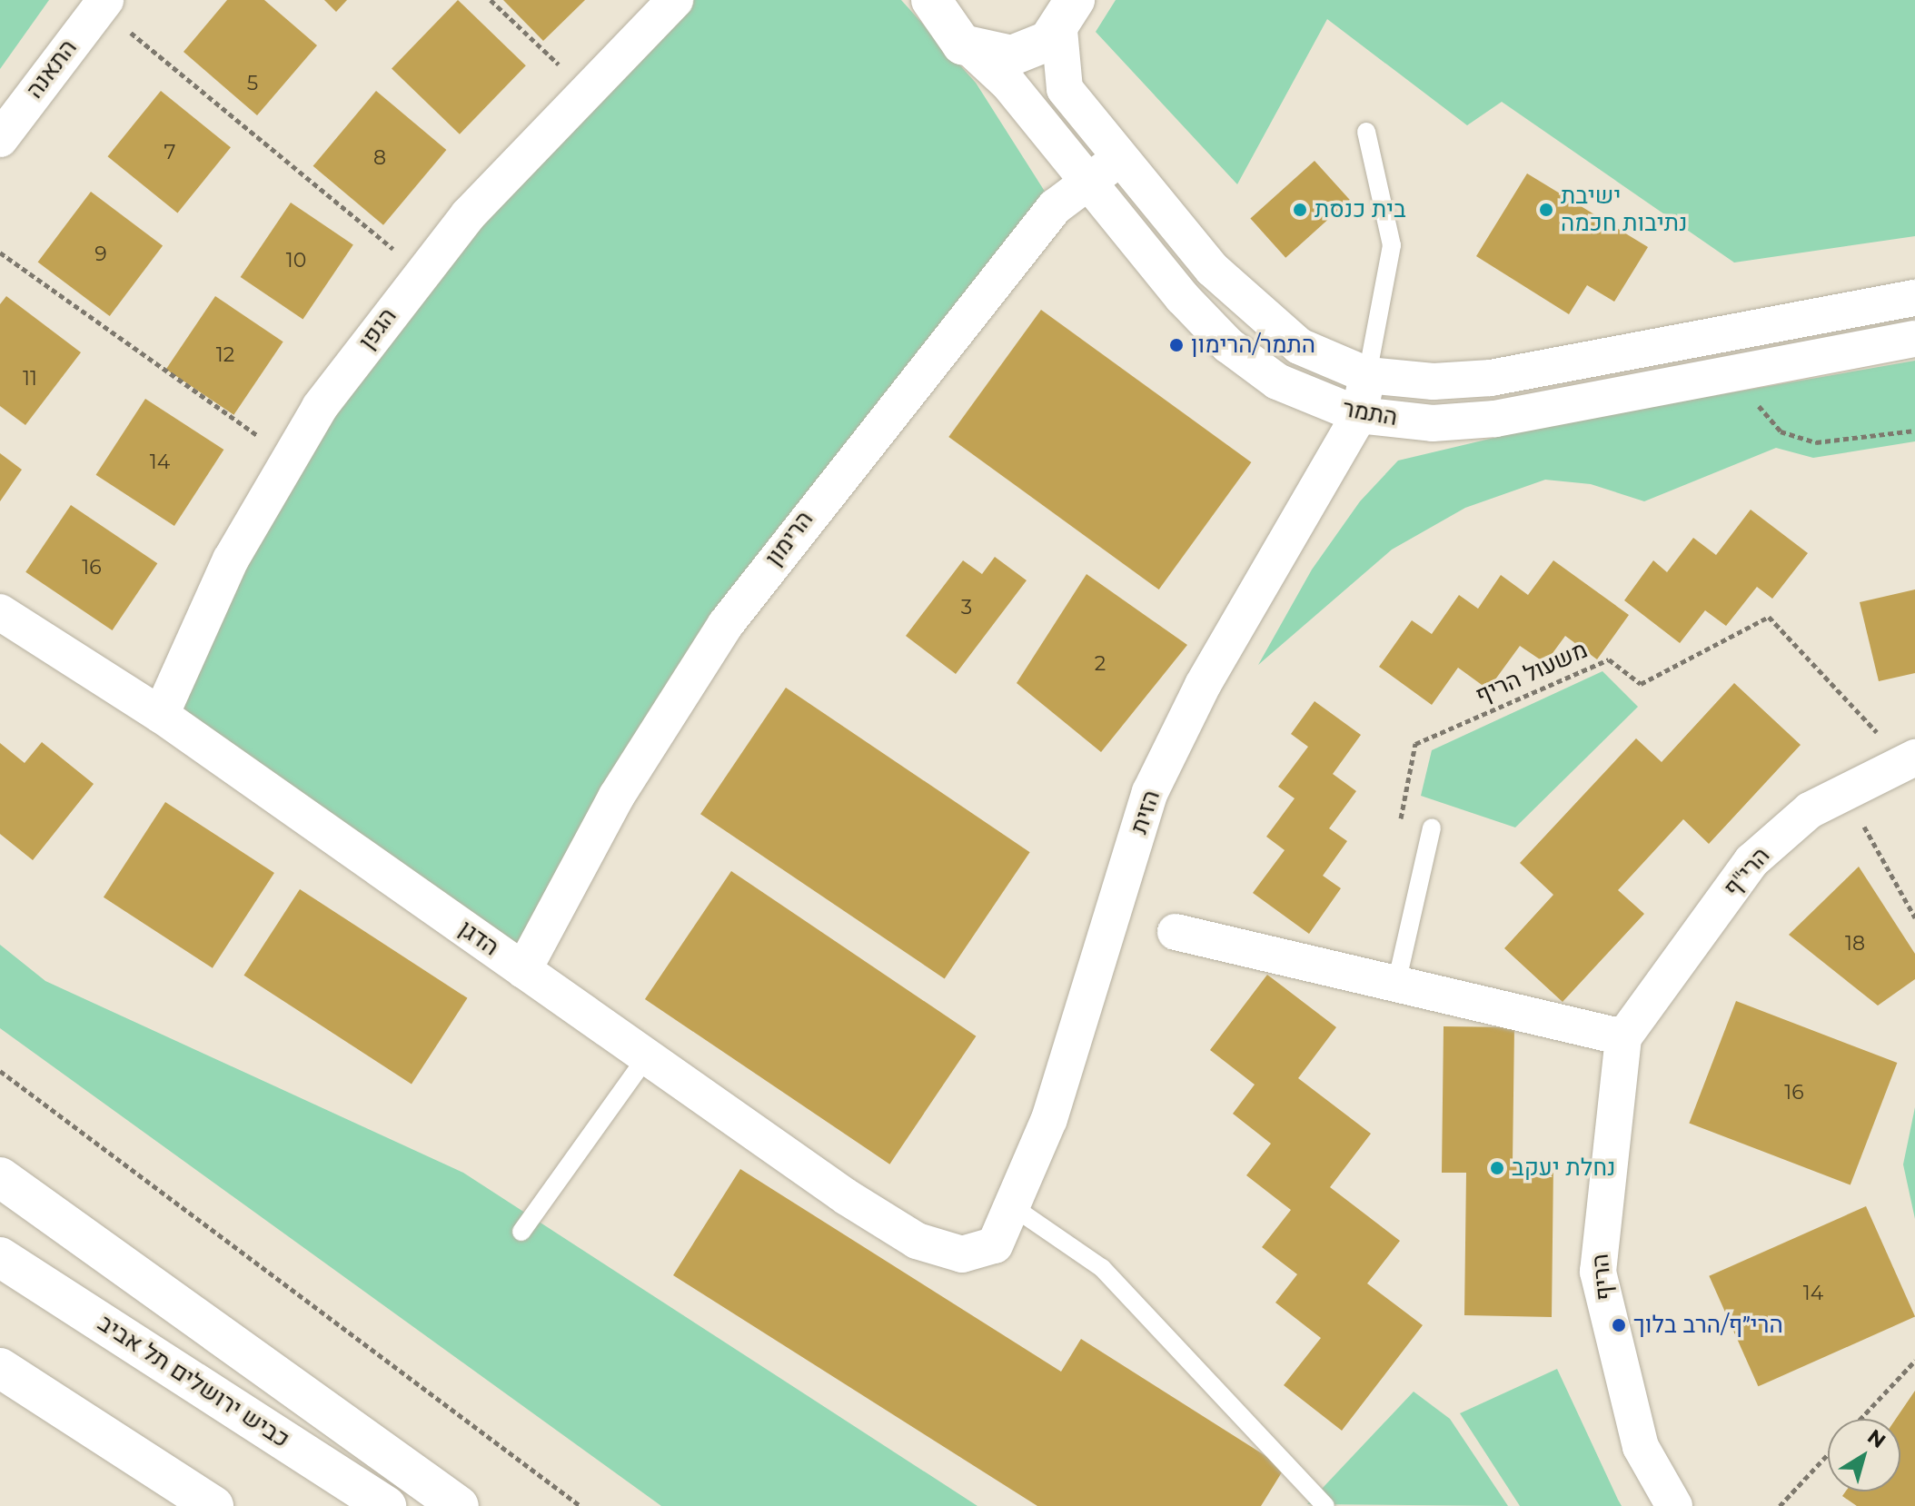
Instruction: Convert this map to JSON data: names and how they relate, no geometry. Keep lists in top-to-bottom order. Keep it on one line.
{"streets":{"main road":["כביש ירושלים תל אביב"],"street":["התאנה","הגפן","התמר","הרימון","הזית","הרי\"ף","הדגן","הריף"],"path":["משעול הריף"]},"crossings":[["הגפן","הדגן"],["התמר","הרימון"],["התמר","הזית"],["הרימון","הדגן"],["משעול הריף","הרי\"ף"],["הזית","הדגן"],["הרי\"ף","הריף"]],"places":["בית כנסת","ישיבת נתיבות חכמה","התמר/הרימון","נחלת יעקב","הרי״ף/הרב בלוך"],"house_numbers":["5","7","8","9","10","12","11","14","16","3","2","18","16","14"],"north":"top right"}
